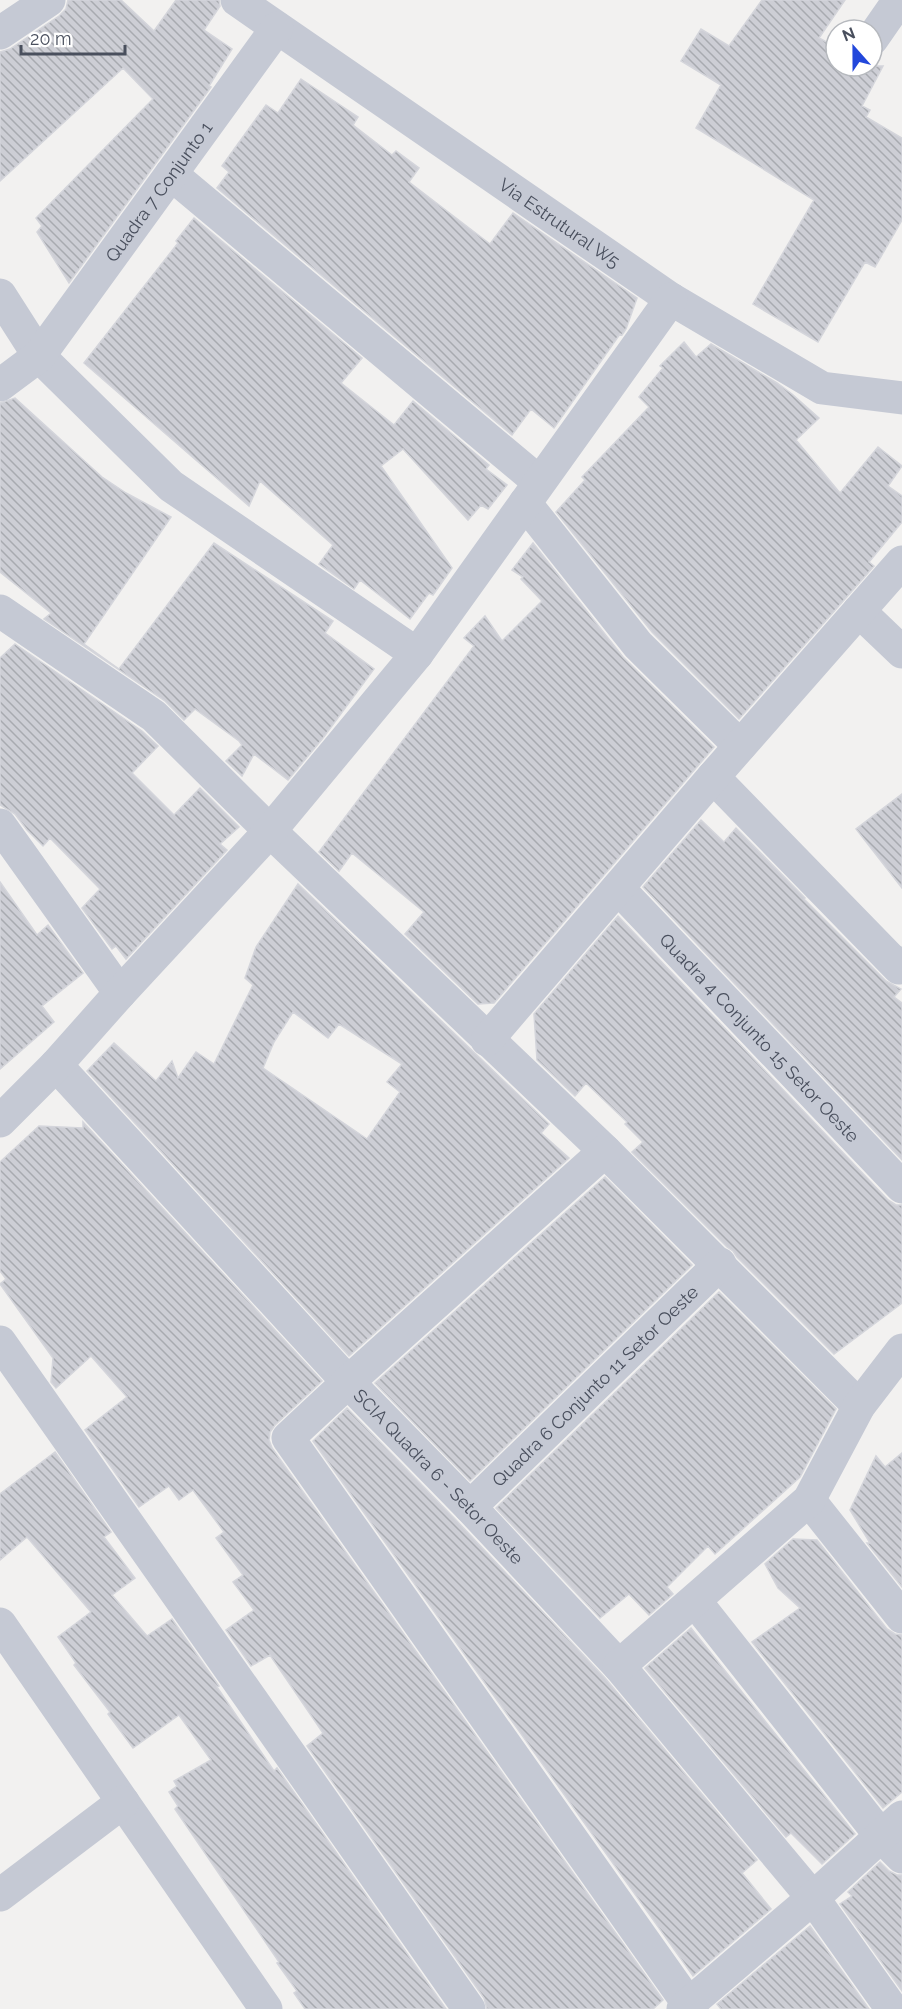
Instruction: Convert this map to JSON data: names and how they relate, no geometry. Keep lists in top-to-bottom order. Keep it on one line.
{"streets":{"street":["Quadra 7 Conjunto 1","Via Estrutural W5","Quadra 4 Conjunto 15 Setor Oeste","Quadra 6 Conjunto 11 Setor Oeste","SCIA Quadra 6 - Setor Oeste"]},"crossings":[["Quadra 7 Conjunto 1","Via Estrutural W5"],["Quadra 6 Conjunto 11 Setor Oeste","SCIA Quadra 6 - Setor Oeste"]],"scale_bar":"20 m","north":"top"}
